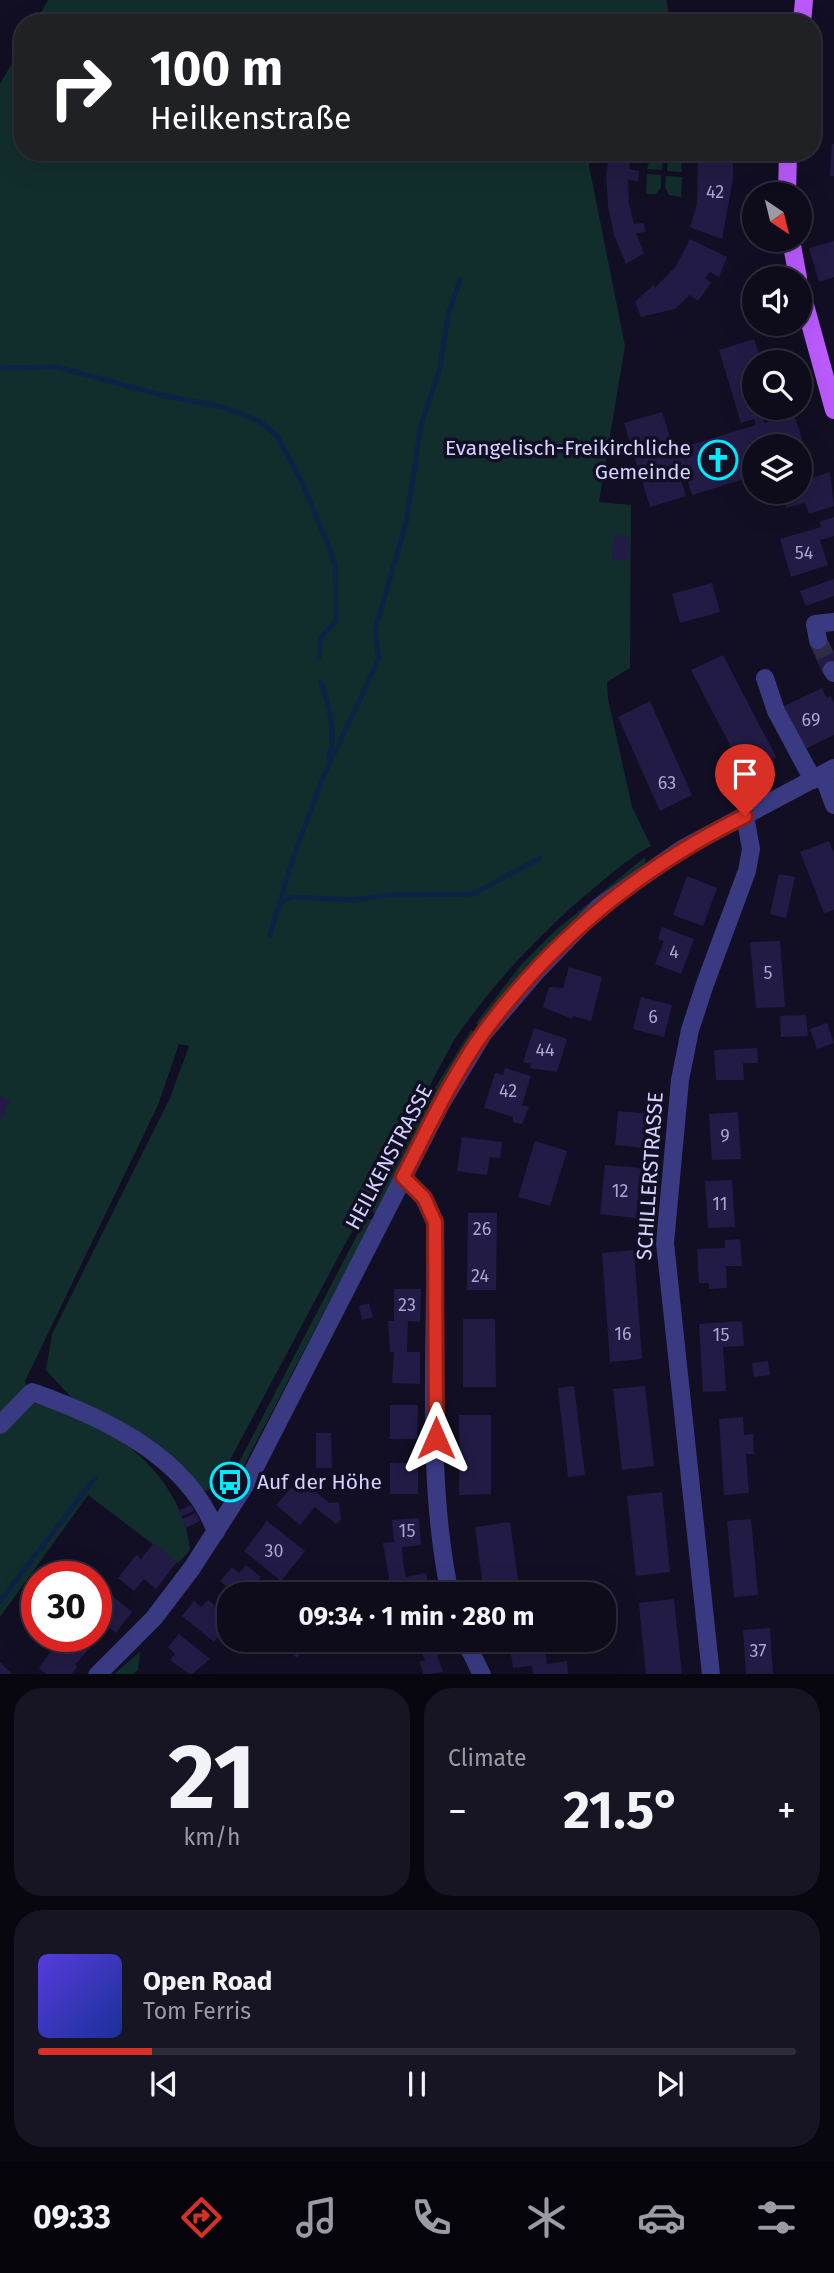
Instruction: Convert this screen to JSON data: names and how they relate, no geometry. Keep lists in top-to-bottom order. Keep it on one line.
{"streets":{"street":["HEILKENSTRASSE","SCHILLERSTRASSE"]},"crossings":[["HEILKENSTRASSE","SCHILLERSTRASSE"]],"places":{"church":["Evangelisch-Freikirchliche Gemeinde"],"bus stop":["Auf der Höhe"]},"house_numbers":["42","54","69","63","4","5","6","44","42","9","12","11","26","24","23","16","15","15","30","37"],"north":"bottom right","page":{"turn":["100 m","Heilkenstraße"],"limit":"30","trip":"09:34 · 1 min · 280 m","tile":[["21","km/h"],"Climate"],"heat":["−","21.5°","+"],"song":["Open Road","Tom Ferris"],"tabs":"09:33"}}
